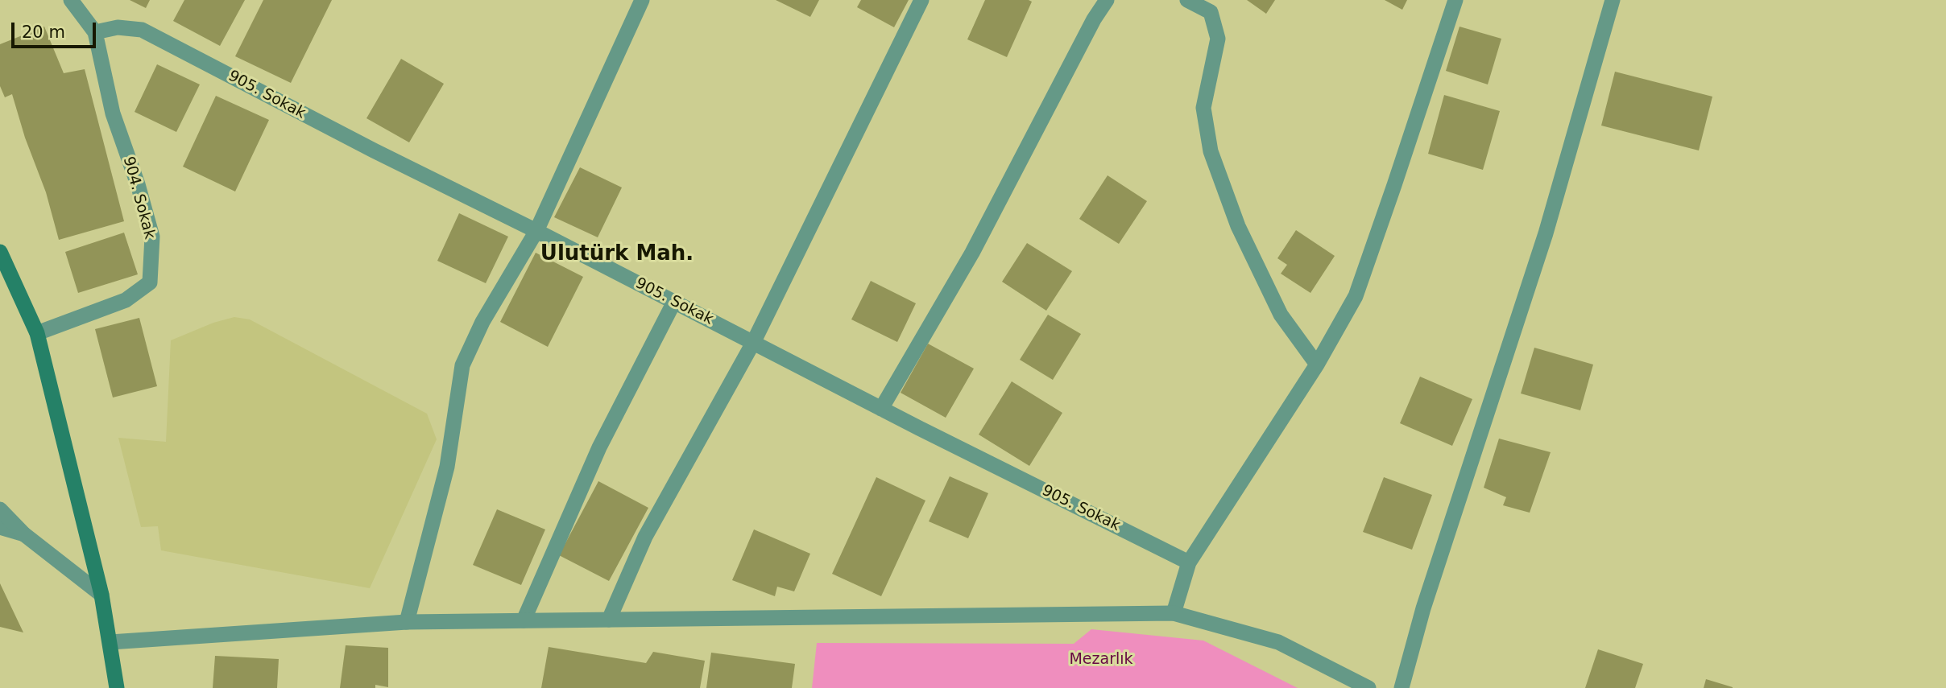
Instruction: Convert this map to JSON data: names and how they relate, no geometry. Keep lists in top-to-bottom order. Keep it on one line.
{"streets":{"street":["905. Sokak","904. Sokak"]},"crossings":[["905. Sokak","904. Sokak"]],"districts":["Ulutürk Mah."],"parks":["Mezarlık"],"scale_bar":"20 m"}
